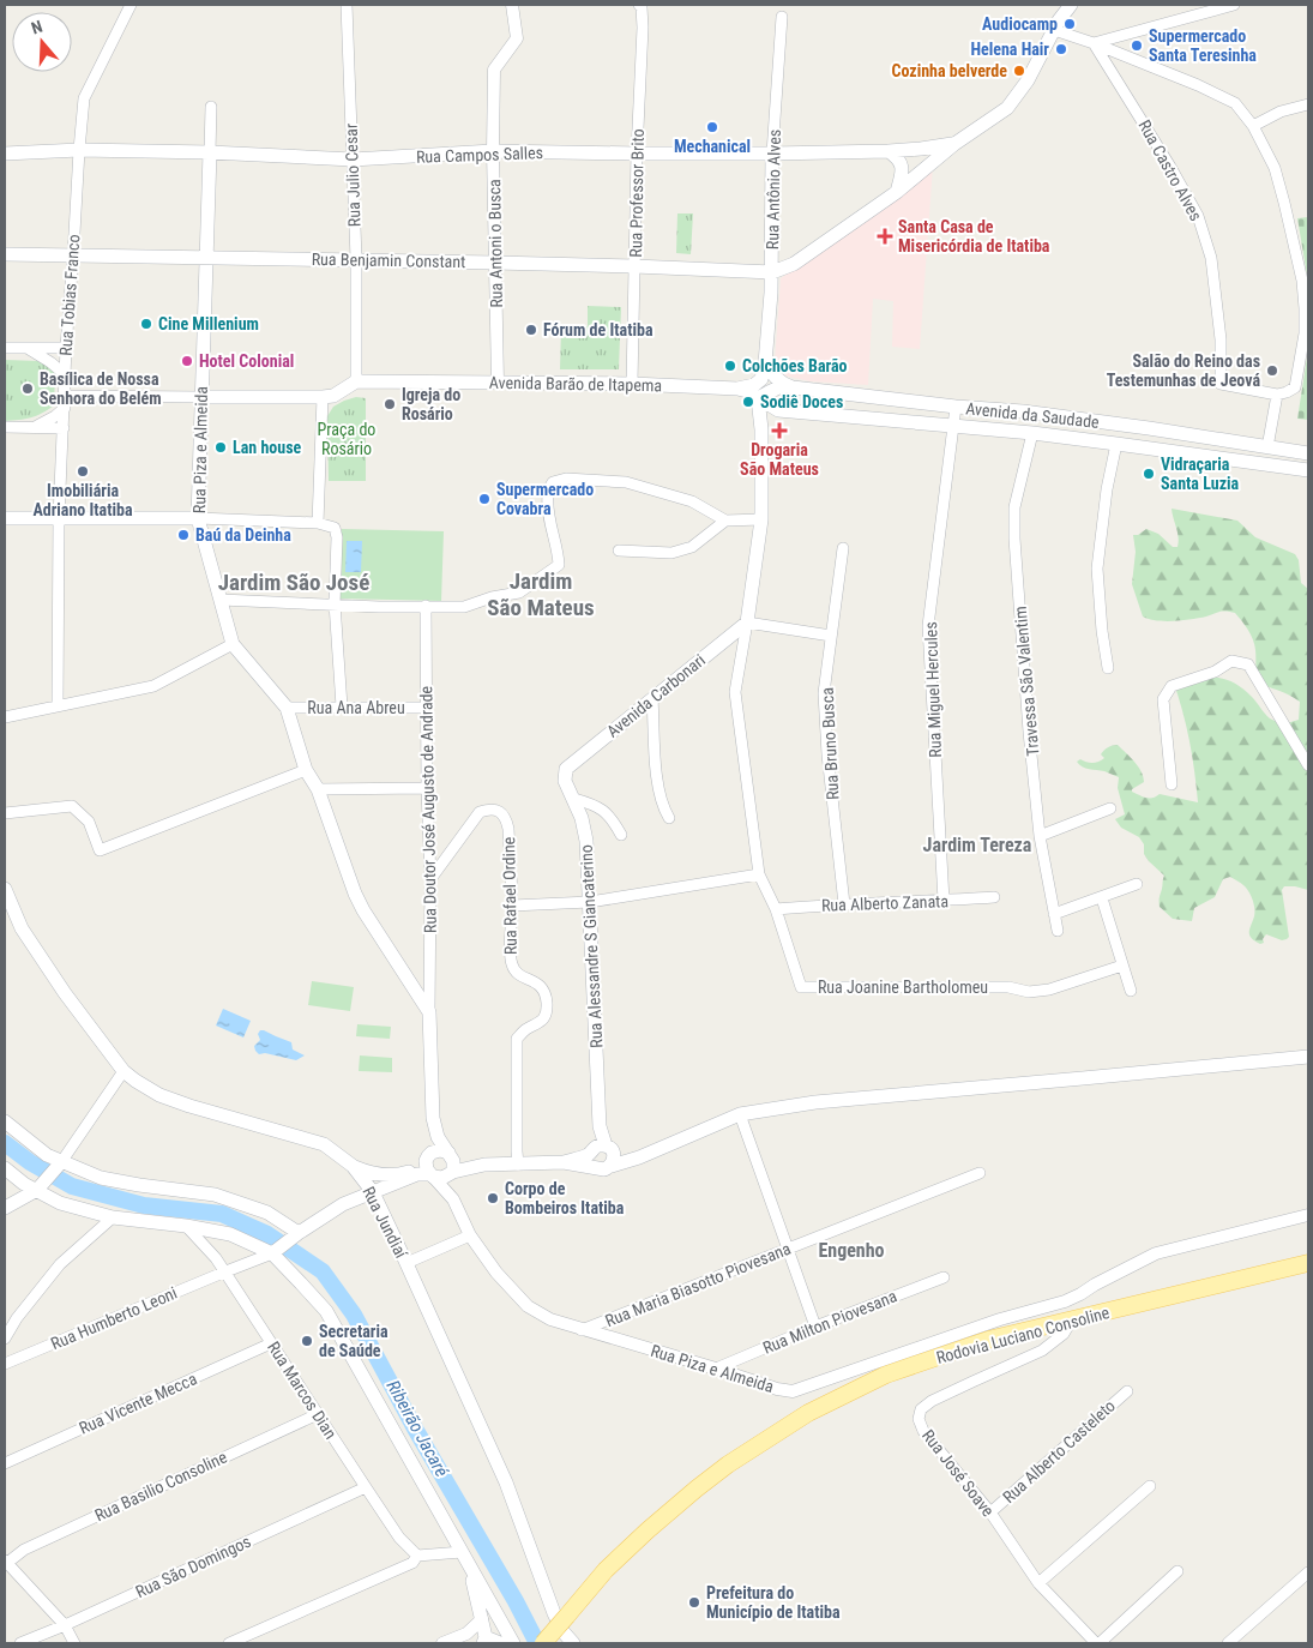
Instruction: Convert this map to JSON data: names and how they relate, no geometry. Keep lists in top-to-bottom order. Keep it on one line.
{"streets":{"main road":["Rua Campos Salles","Rua Antônio Alves","Rua Benjamin Constant","Avenida Barão de Itapema","Avenida da Saudade","Rua Piza e Almeida","Avenida Carbonari","Rua Alessandre S Giancaterino","Rua Jundiaí","Rodovia Luciano Consoline"],"street":["Rua Castro Alves","Rua Julio Cesar","Rua Professor Brito","Rua Antoni o Busca","Rua Tobias Franco","Travessa São Valentim","Rua Miguel Hercules","Rua Ana Abreu","Rua Bruno Busca","Rua Doutor José Augusto de Andrade","Rua Rafael Ordine","Rua Alberto Zanata","Rua Joanine Bartholomeu","Rua Maria Biasotto Piovesana","Rua Humberto Leoni","Rua Milton Piovesana","Rua Marcos Dian","Rua Vicente Mecca","Rua Alberto Casteleto","Rua José Soave","Rua Basilio Consoline","Rua São Domingos"]},"crossings":[["Rua Campos Salles","Rua Julio Cesar"],["Rua Campos Salles","Rua Antônio Alves"],["Rua Campos Salles","Rua Professor Brito"],["Rua Campos Salles","Rua Antoni o Busca"],["Rua Campos Salles","Rua Tobias Franco"],["Rua Campos Salles","Rua Piza e Almeida"],["Rua Julio Cesar","Rua Benjamin Constant"],["Rua Julio Cesar","Avenida Barão de Itapema"],["Rua Antônio Alves","Rua Benjamin Constant"],["Rua Professor Brito","Rua Benjamin Constant"],["Rua Professor Brito","Avenida Barão de Itapema"],["Rua Antoni o Busca","Rua Benjamin Constant"],["Rua Antoni o Busca","Avenida Barão de Itapema"],["Rua Benjamin Constant","Rua Tobias Franco"],["Rua Benjamin Constant","Rua Piza e Almeida"],["Avenida Barão de Itapema","Rua Piza e Almeida"],["Avenida da Saudade","Travessa São Valentim"],["Avenida da Saudade","Rua Miguel Hercules"],["Rua Piza e Almeida","Rua Ana Abreu"],["Rua Piza e Almeida","Rua Doutor José Augusto de Andrade"],["Rua Piza e Almeida","Rua Maria Biasotto Piovesana"],["Rua Piza e Almeida","Rua Milton Piovesana"],["Rua Miguel Hercules","Rua Alberto Zanata"],["Avenida Carbonari","Rua Alessandre S Giancaterino"],["Avenida Carbonari","Rua Joanine Bartholomeu"],["Rua Ana Abreu","Rua Doutor José Augusto de Andrade"],["Rua Bruno Busca","Rua Alberto Zanata"],["Rua Doutor José Augusto de Andrade","Rua Rafael Ordine"],["Rua Alberto Zanata","Rua Joanine Bartholomeu"],["Rua Jundiaí","Rodovia Luciano Consoline"],["Rua Humberto Leoni","Rua Marcos Dian"],["Rodovia Luciano Consoline","Rua José Soave"],["Rua Marcos Dian","Rua Vicente Mecca"],["Rua Marcos Dian","Rua Basilio Consoline"],["Rua Marcos Dian","Rua São Domingos"],["Rua Alberto Casteleto","Rua José Soave"]],"districts":["Jardim São Mateus","Jardim São José","Jardim Tereza","Engenho"],"water":["Ribeirão Jacaré"],"parks":["Praça do Rosário"],"places":{"other":["Audiocamp","Supermercado Santa Teresinha","Helena Hair","Cozinha belverde","Mechanical","Cine Millenium","Fórum de Itatiba","Hotel Colonial","Colchões Barão","Salão do Reino das Testemunhas de Jeová","Basílica de Nossa Senhora do Belém","Sodiê Doces","Igreja do Rosário","Lan house","Imobiliária Adriano Itatiba","Vidraçaria Santa Luzia","Supermercado Covabra","Baú da Deinha","Corpo de Bombeiros Itatiba","Secretaria de Saúde","Prefeitura do Município de Itatiba"],"health":["Santa Casa de Misericórdia de Itatiba","Drogaria São Mateus"]},"north":"top"}
